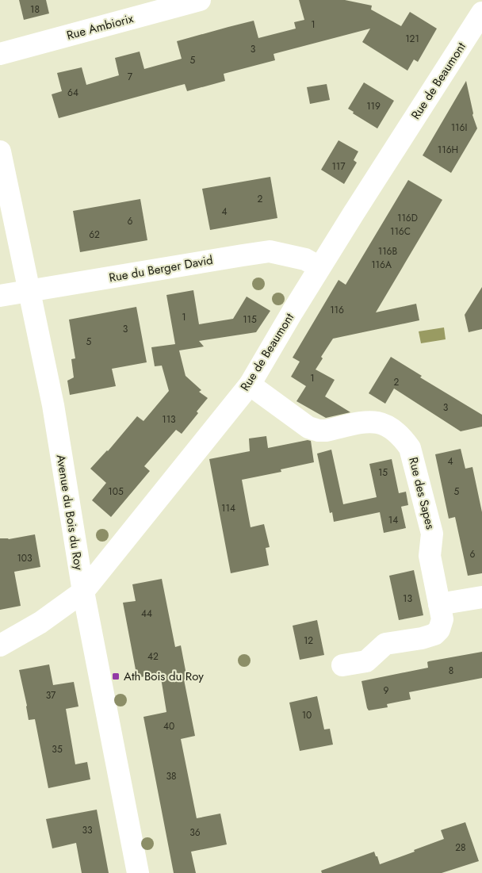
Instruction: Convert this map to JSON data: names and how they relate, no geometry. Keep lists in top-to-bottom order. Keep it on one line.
{"streets":{"street":["Rue Ambiorix","Rue de Beaumont","Rue du Berger David","Rue des Sapes","Avenue du Bois du Roy"]},"crossings":[["Rue de Beaumont","Rue du Berger David"],["Rue de Beaumont","Rue des Sapes"],["Rue de Beaumont","Avenue du Bois du Roy"],["Rue du Berger David","Avenue du Bois du Roy"]],"places":{"transit":["Ath Bois du Roy"]},"house_numbers":["18","1","121","3","5","7","64","119","116I","116H","117","2","4","116D","6","116C","62","116B","116A","116","1","115","3","5","1","2","3","113","4","15","105","5","114","14","6","103","13","44","12","42","8","9","37","10","40","35","38","33","36","28"]}
